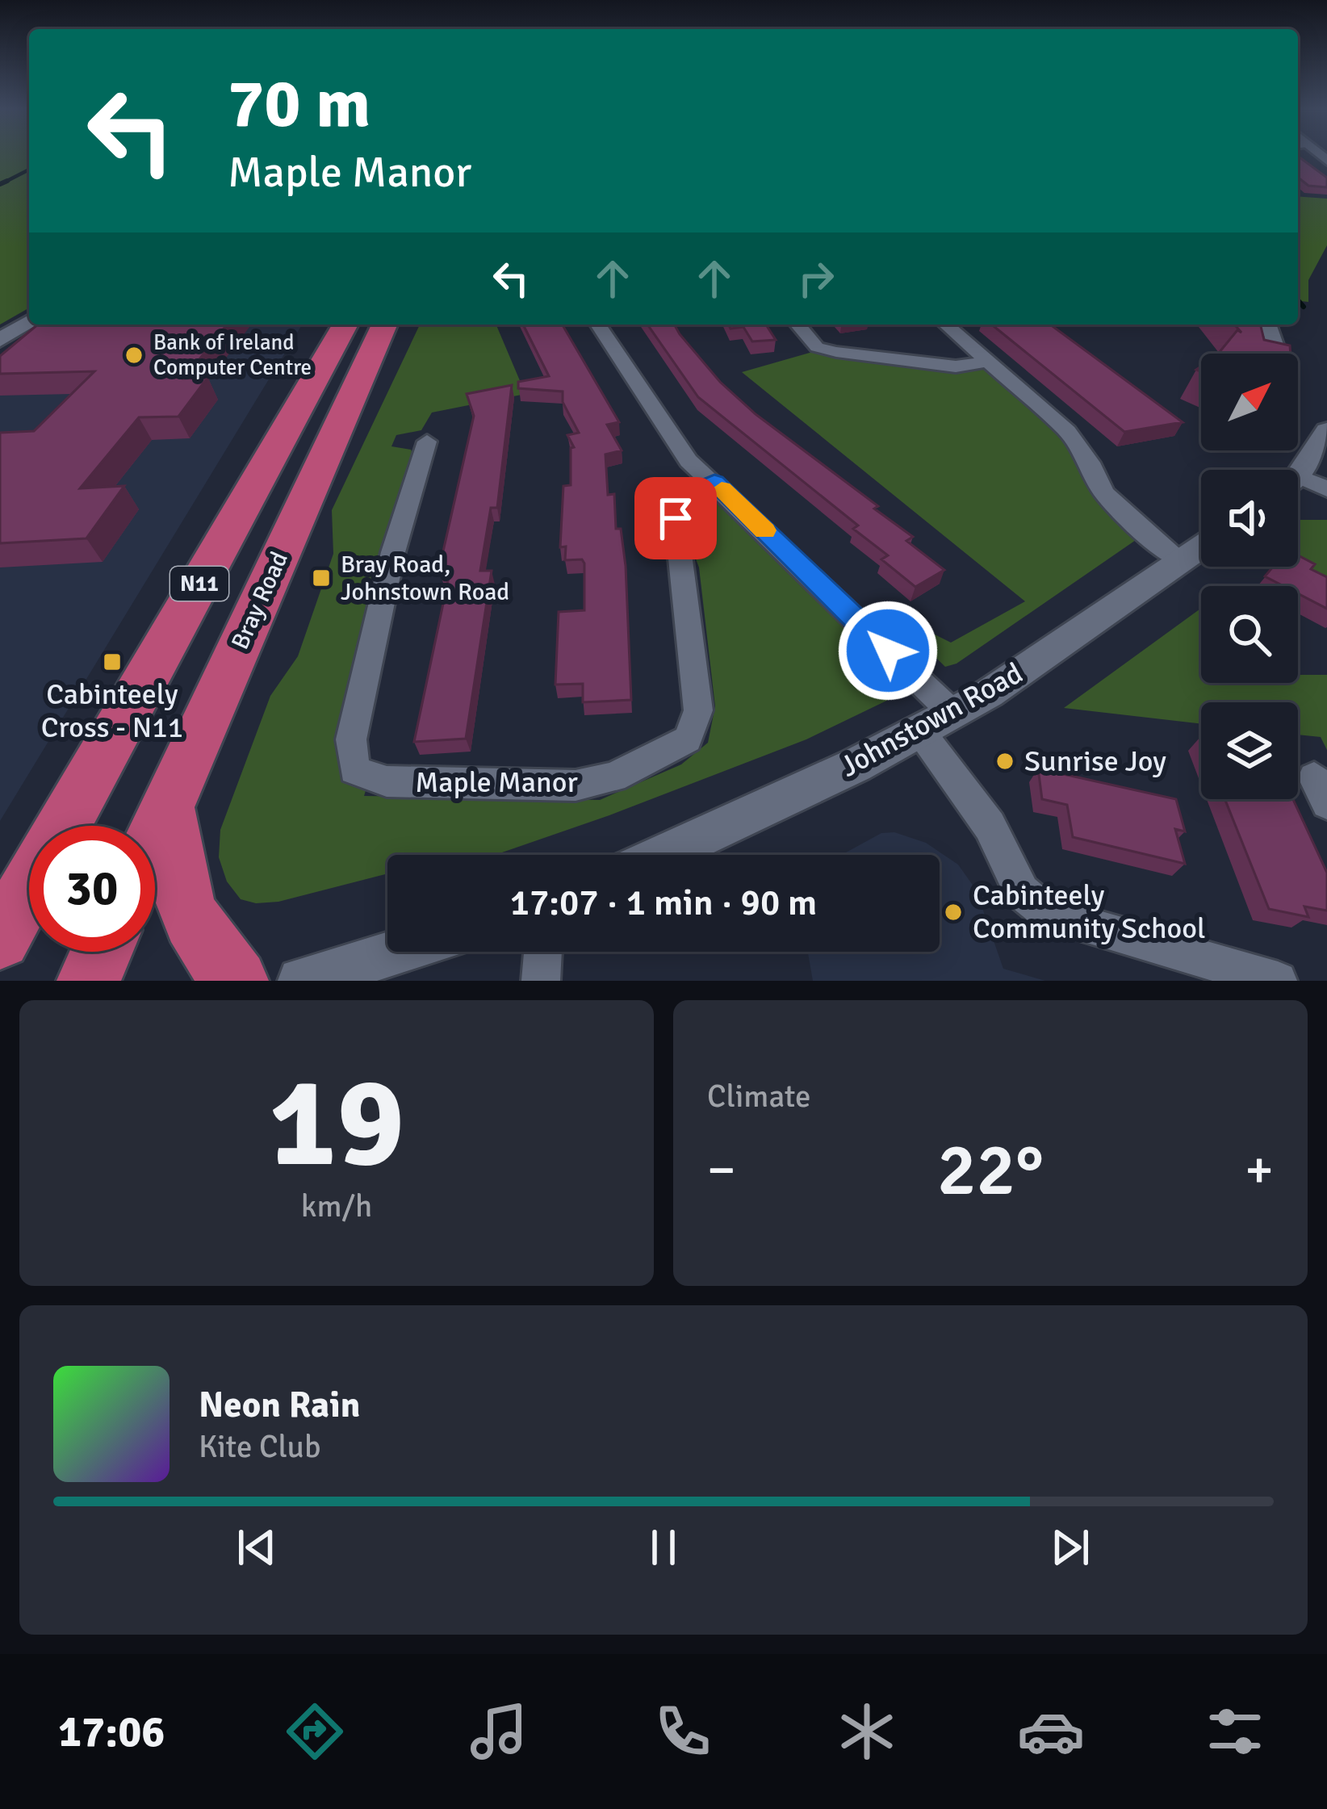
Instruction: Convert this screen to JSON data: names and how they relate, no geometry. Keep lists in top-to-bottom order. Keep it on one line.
{"streets":{"highway":["N11","Bray Road"],"street":["Johnstown Road","Maple Manor"]},"places":{"other":["Bank of Ireland Computer Centre","Sunrise Joy","Cabinteely Community School"],"transit":["Bray Road, Johnstown Road","Cabinteely Cross - N11"]},"north":"top right","page":{"turn":["70 m","Maple Manor"],"limit":"30","trip":"17:07 · 1 min · 90 m","tile":[["19","km/h"],"Climate"],"heat":["−","22°","+"],"song":["Neon Rain","Kite Club"],"tabs":"17:06"}}
